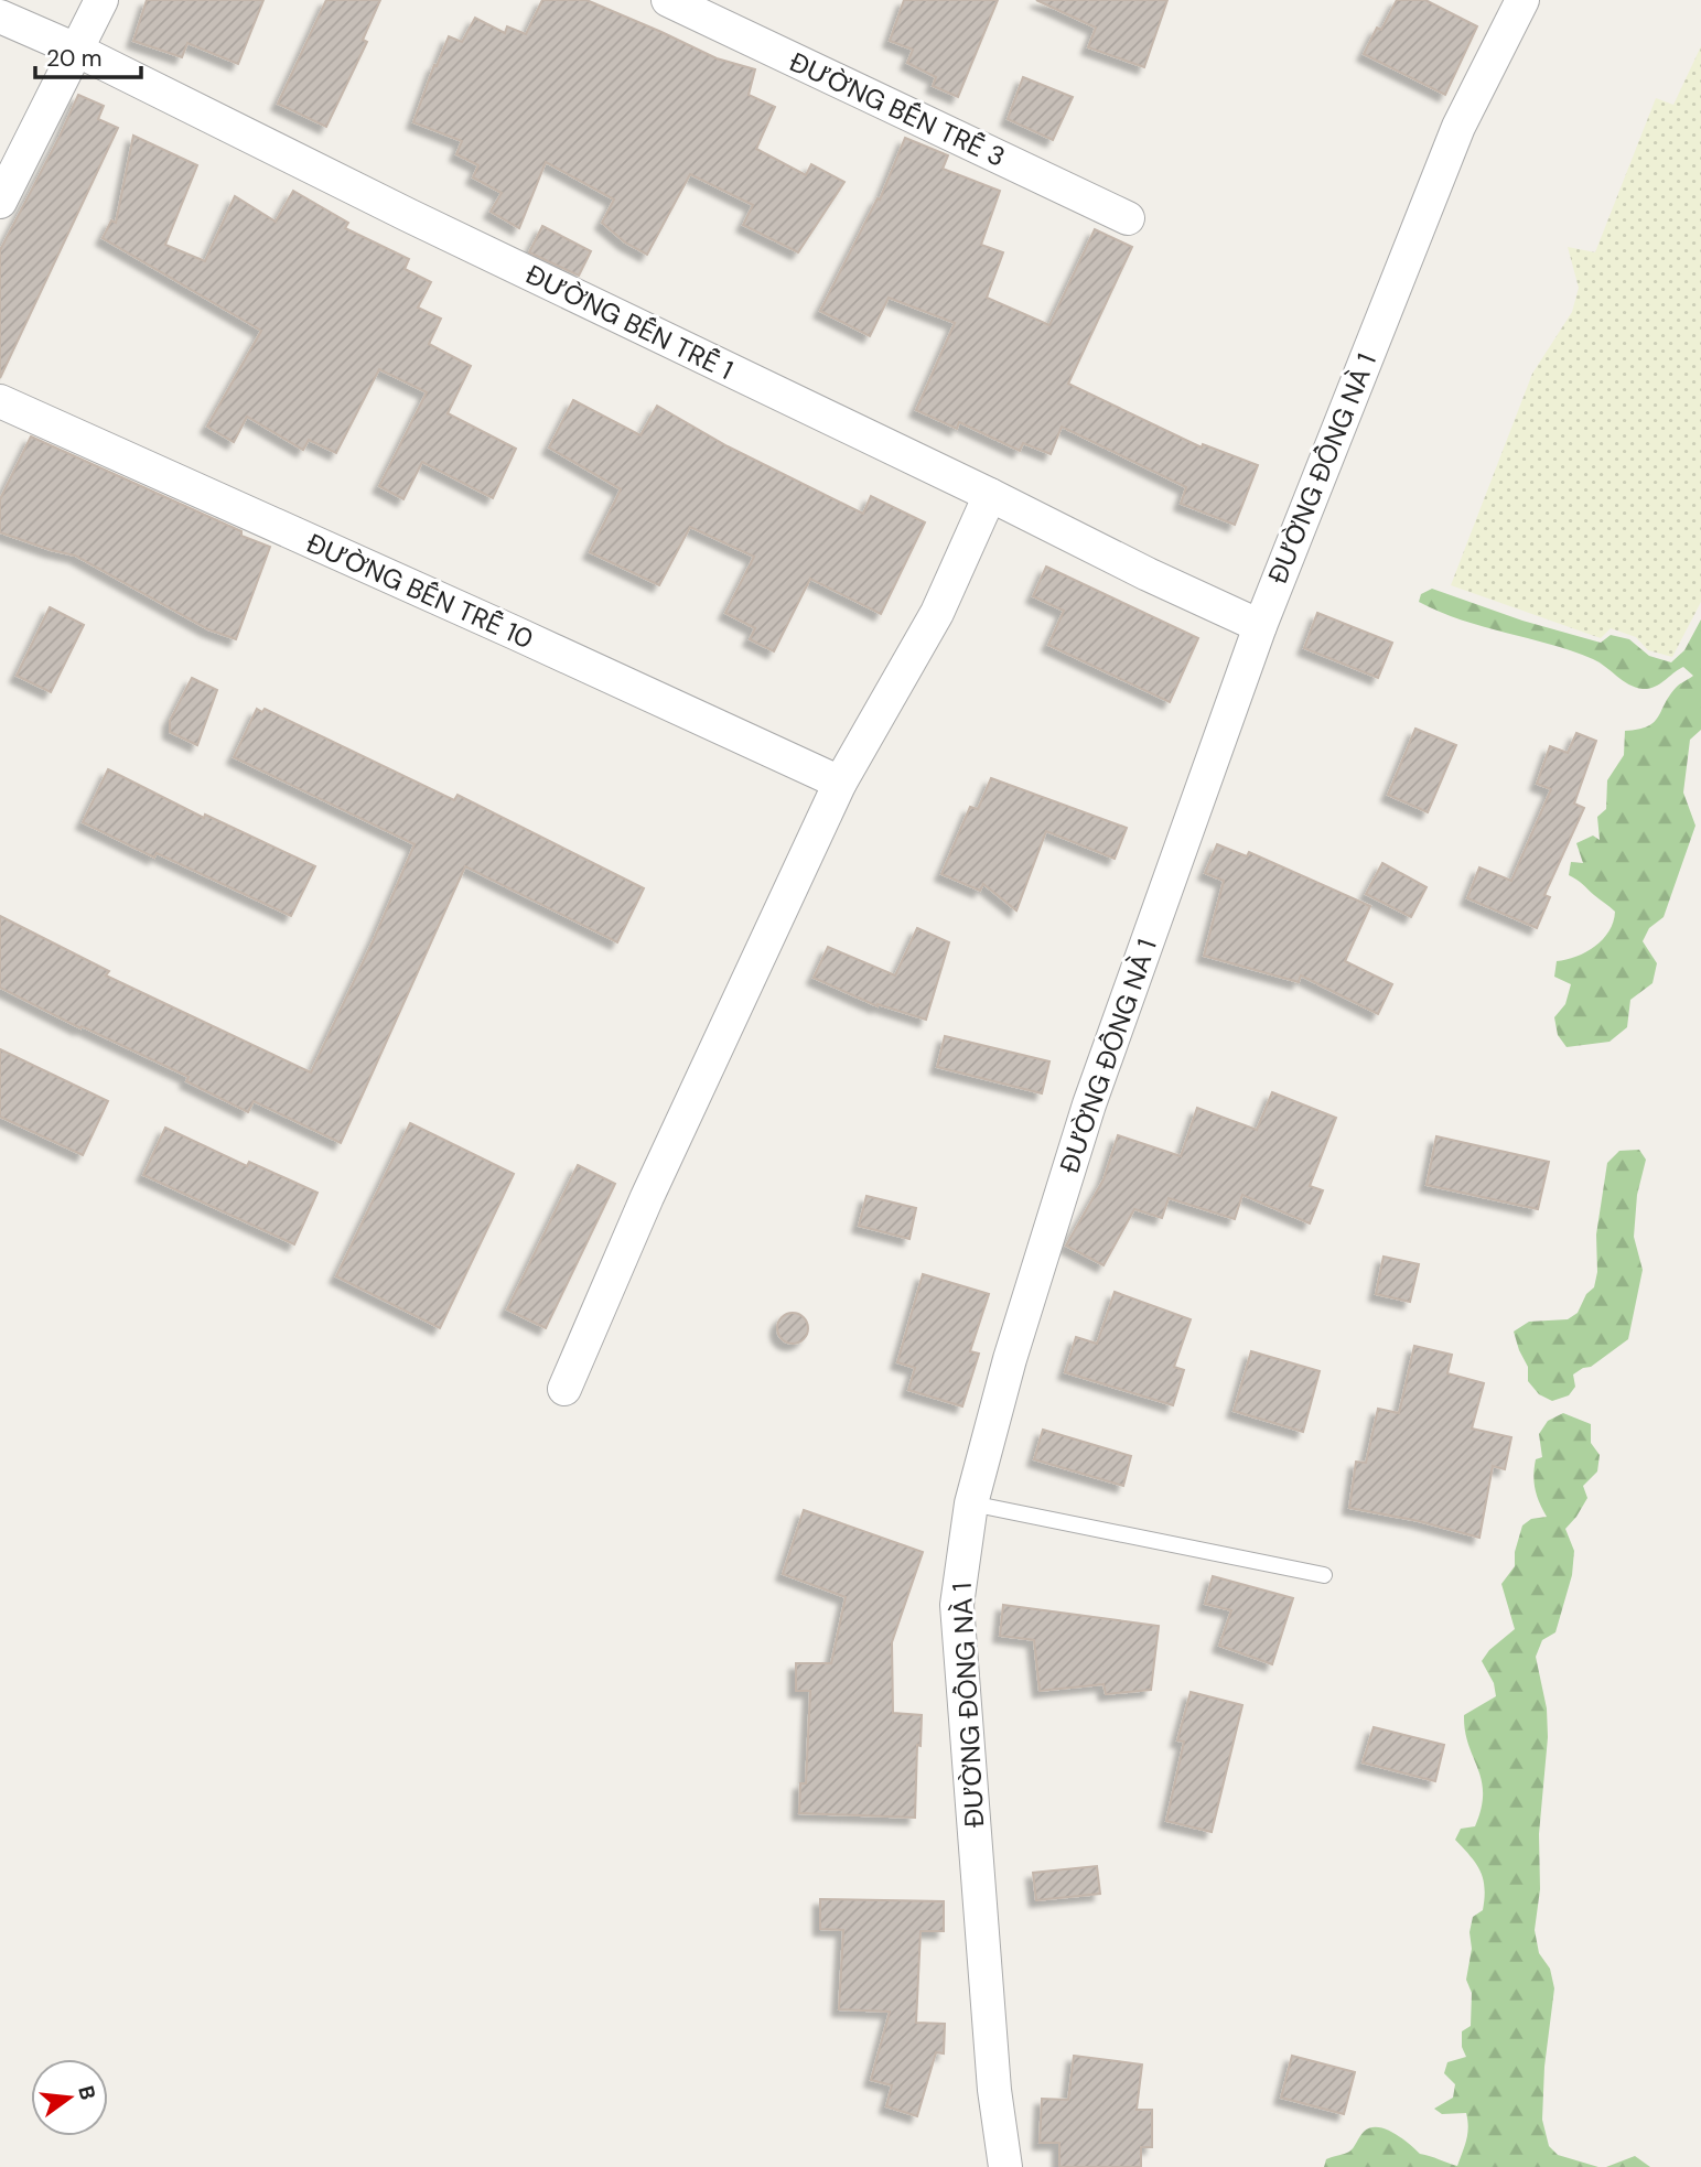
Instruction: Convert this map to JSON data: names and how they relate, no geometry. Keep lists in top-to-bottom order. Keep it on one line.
{"streets":{"street":["ĐƯỜNG BẾN TRỄ 3","ĐƯỜNG BẾN TRỄ 1","ĐƯỜNG ĐỒNG NÀ 1","ĐƯỜNG BẾN TRỄ 10"]},"crossings":[["ĐƯỜNG BẾN TRỄ 1","ĐƯỜNG ĐỒNG NÀ 1"]],"scale_bar":"20 m","north":"right"}
